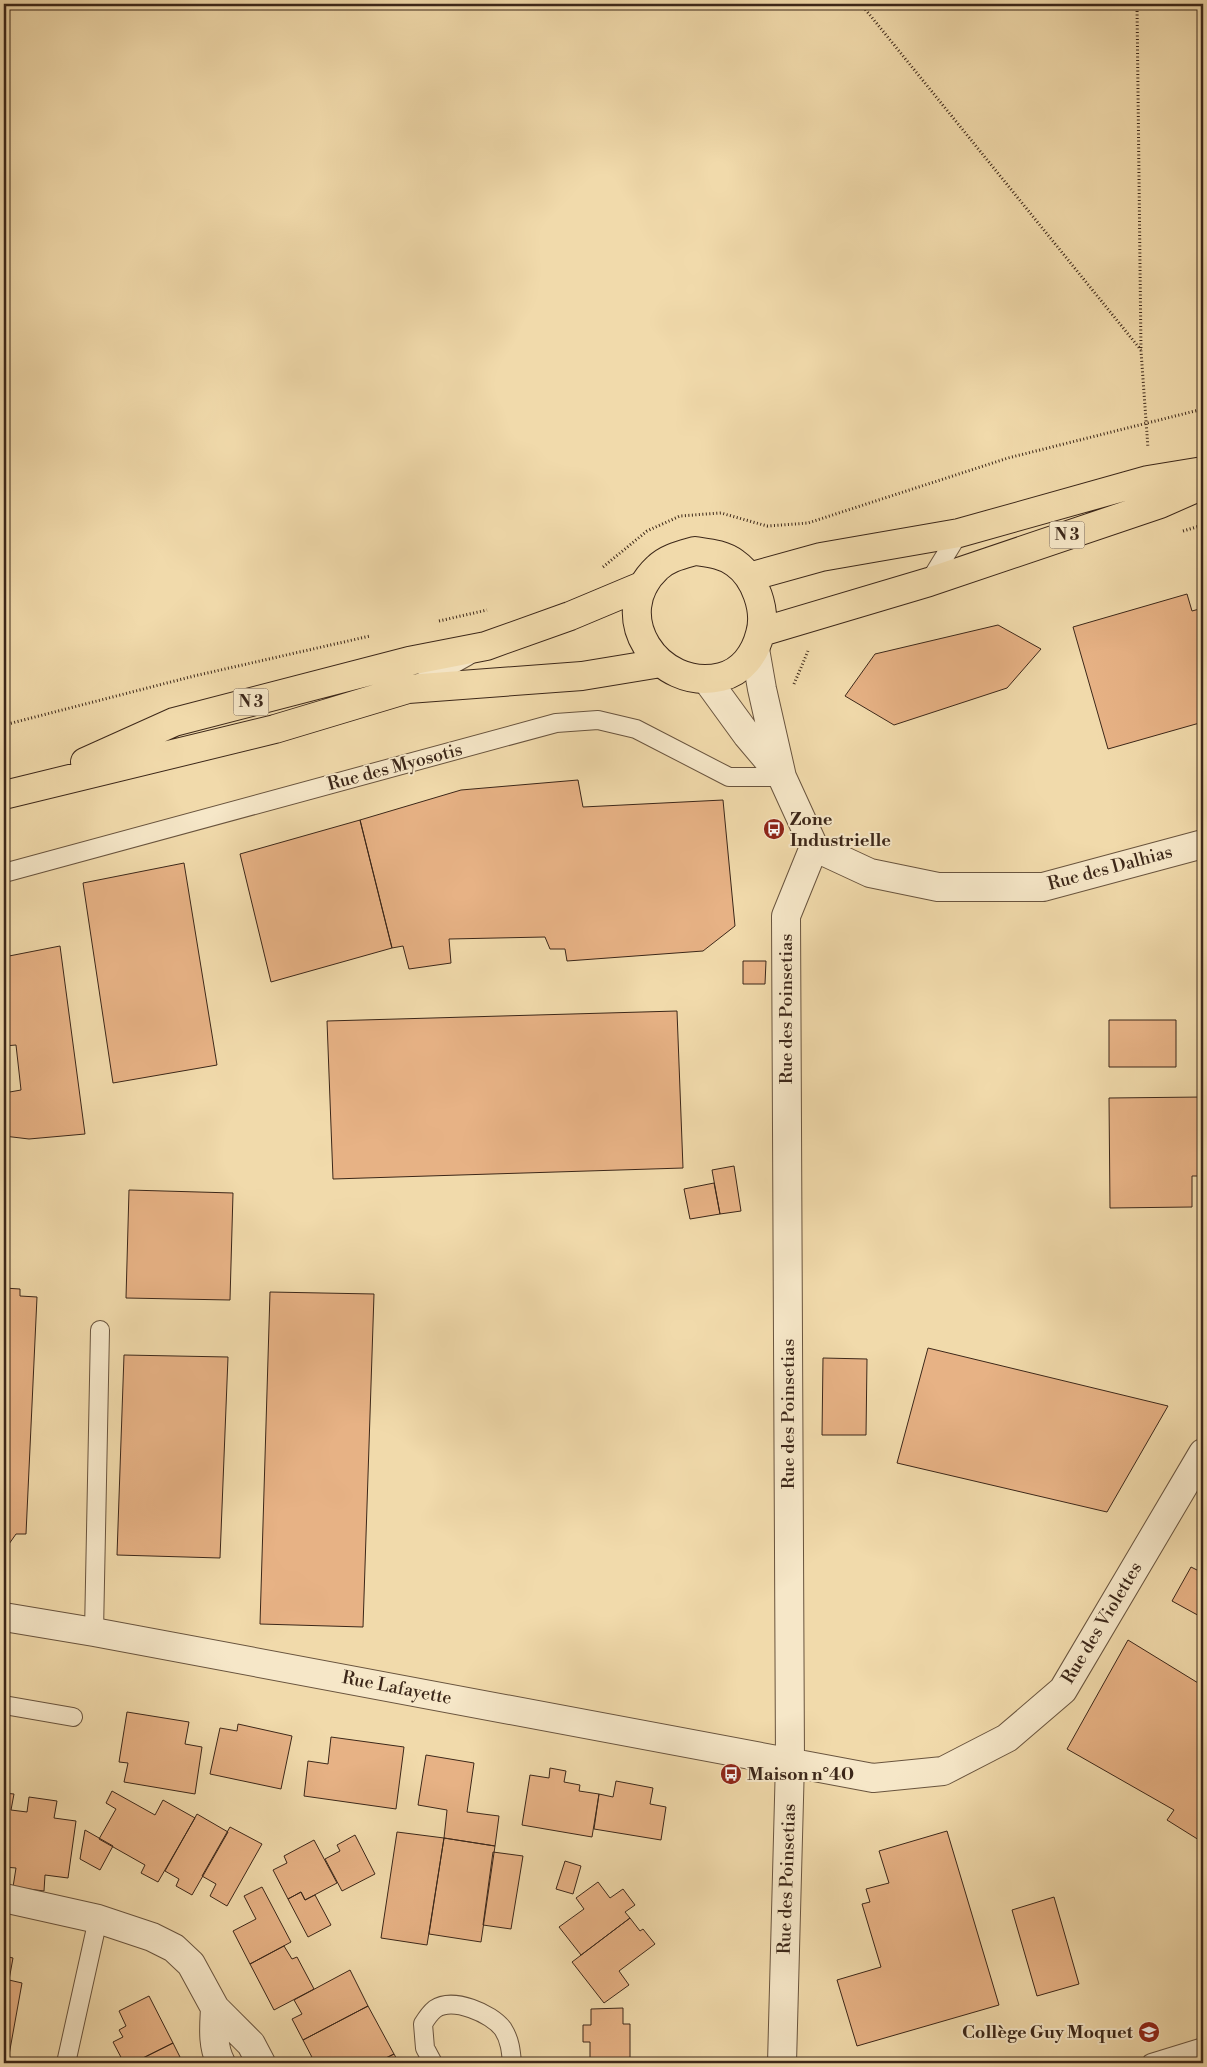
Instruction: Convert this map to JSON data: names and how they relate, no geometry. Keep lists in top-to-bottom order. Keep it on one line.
{"streets":{"main road":["N 3"],"street":["Rue des Dalhias","Rue des Poinsetias","Rue des Violettes","Rue Lafayette"],"lane":["Rue des Myosotis"]},"crossings":[["Rue des Dalhias","Rue des Poinsetias"],["Rue des Poinsetias","Rue des Violettes"],["Rue des Poinsetias","Rue Lafayette"],["Rue des Violettes","Rue Lafayette"]],"places":{"bus stop":["Zone Industrielle","Maison n°40"],"school or university":["Collège Guy Moquet"]}}
